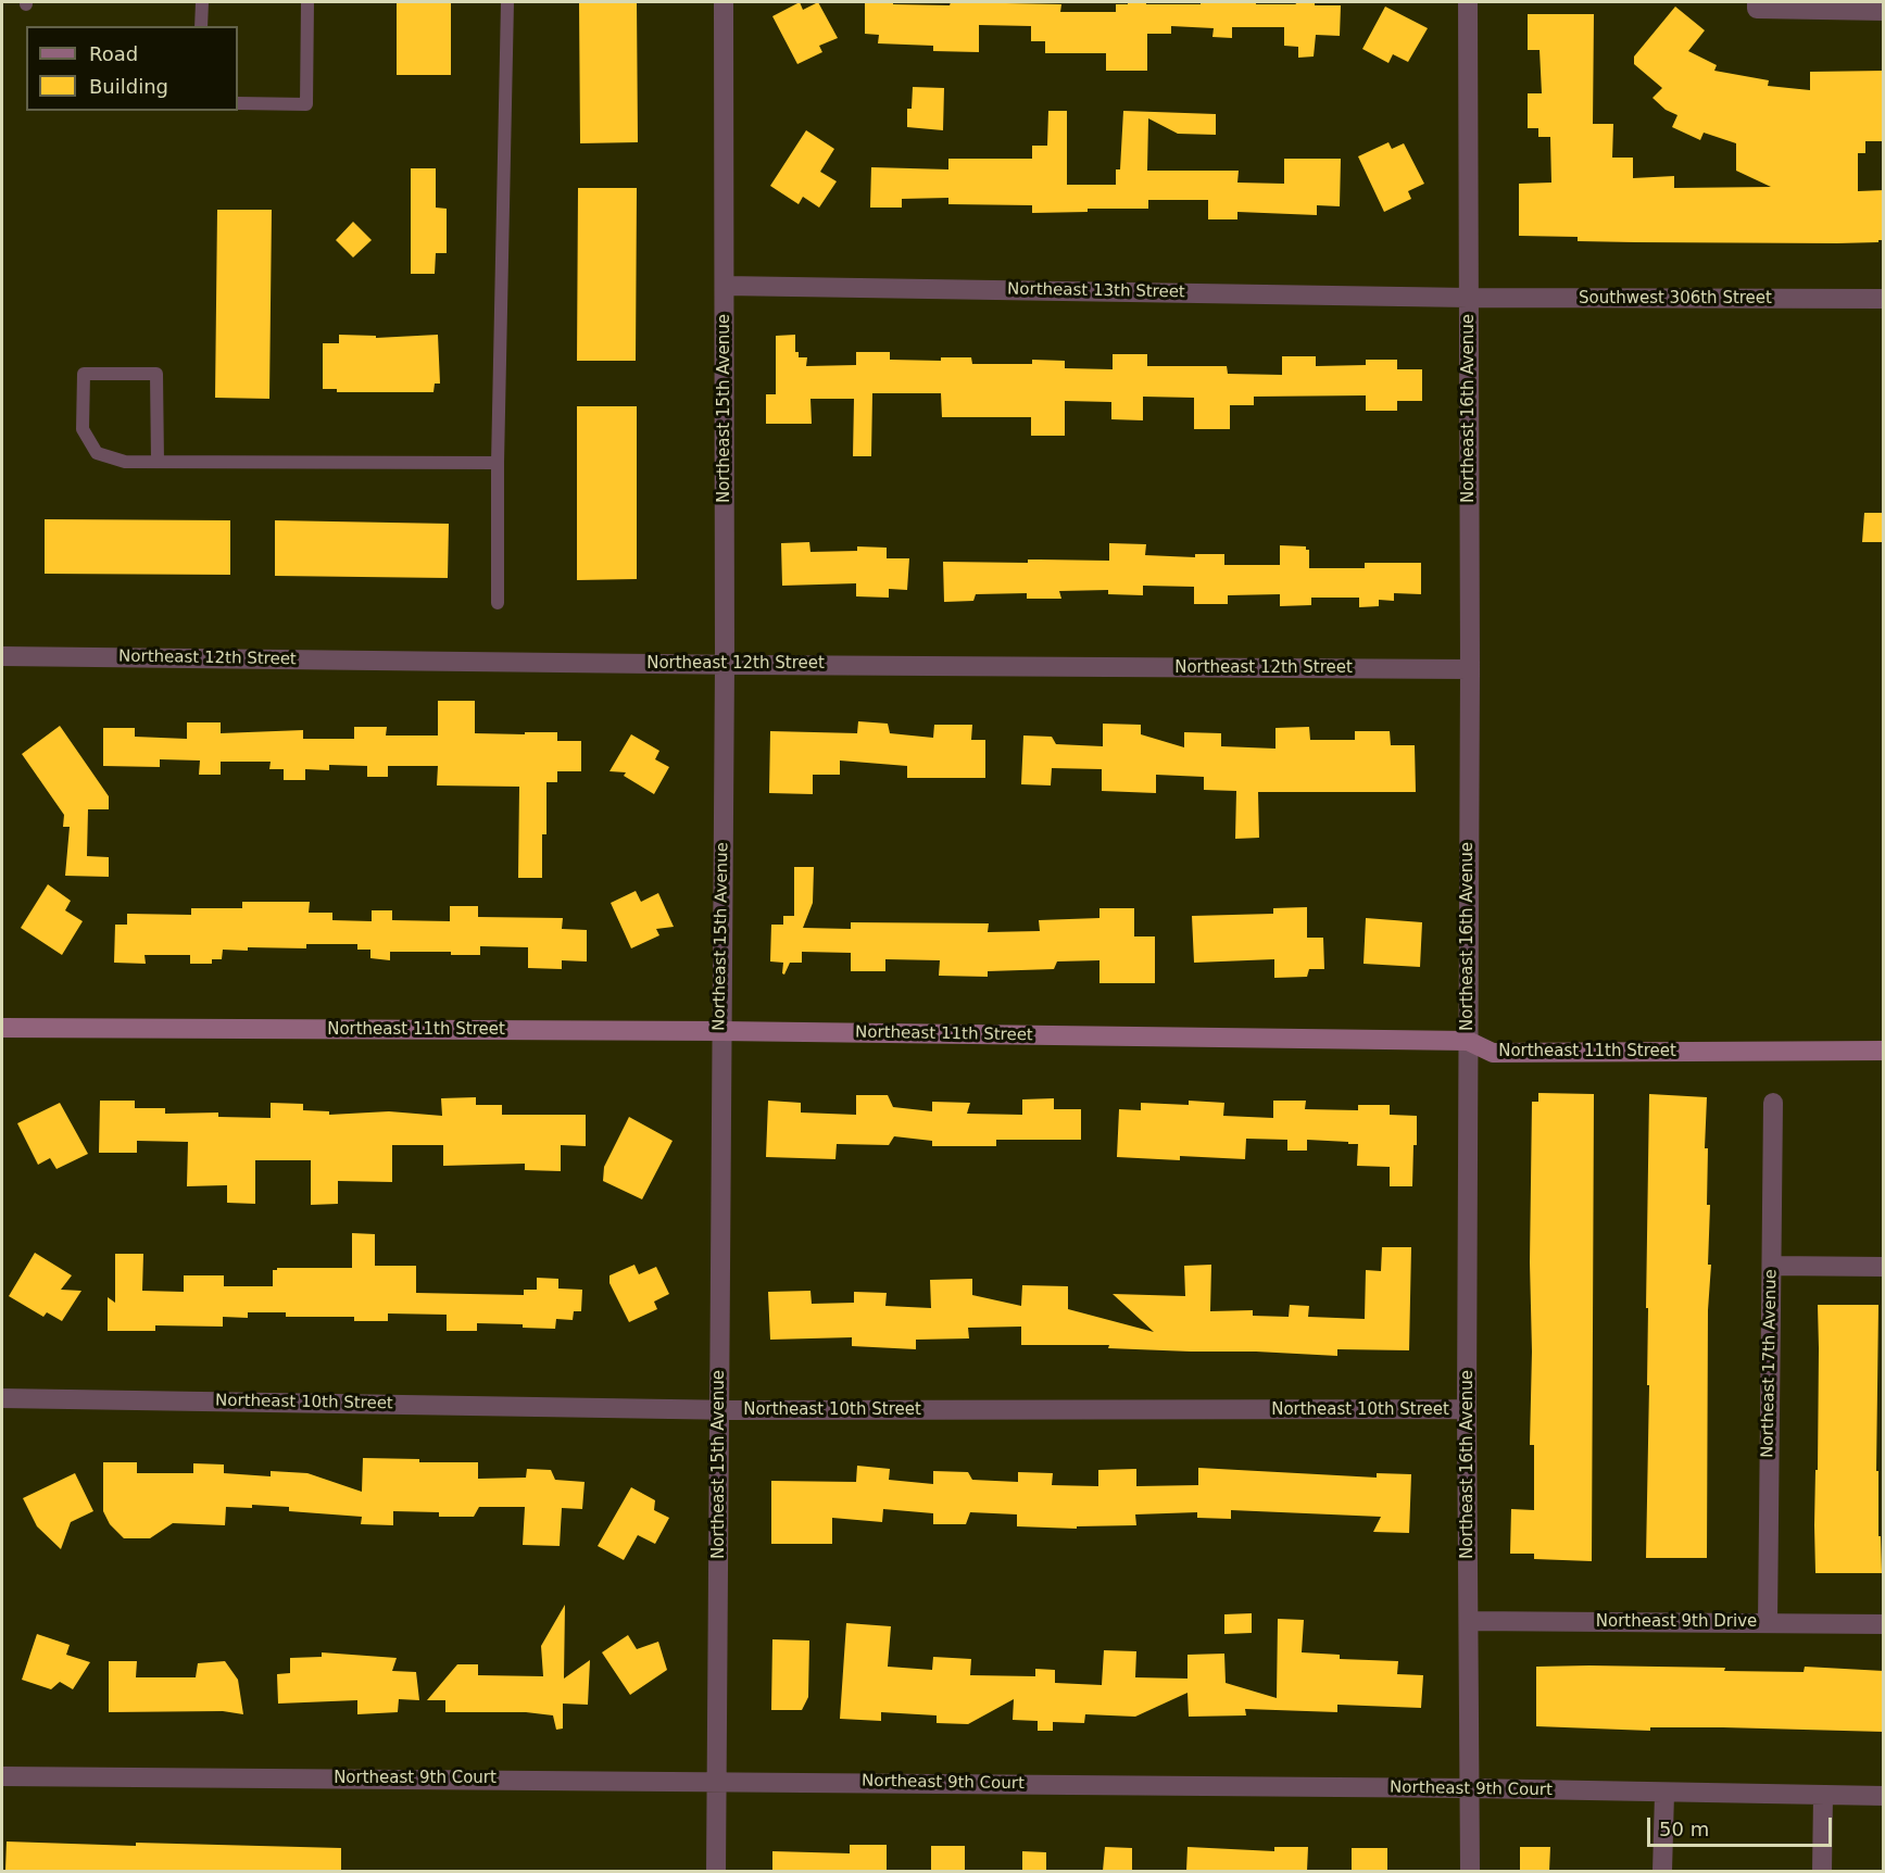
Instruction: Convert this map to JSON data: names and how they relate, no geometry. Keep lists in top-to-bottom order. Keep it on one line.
{"streets":{"street":["Northeast 13th Street","Southwest 306th Street","Northeast 15th Avenue","Northeast 16th Avenue","Northeast 12th Street","Northeast 11th Street","Northeast 17th Avenue","Northeast 10th Street","Northeast 9th Drive","Northeast 9th Court"]},"crossings":[["Northeast 13th Street","Southwest 306th Street"],["Northeast 13th Street","Northeast 15th Avenue"],["Northeast 13th Street","Northeast 16th Avenue"],["Southwest 306th Street","Northeast 16th Avenue"],["Northeast 15th Avenue","Northeast 12th Street"],["Northeast 15th Avenue","Northeast 11th Street"],["Northeast 15th Avenue","Northeast 10th Street"],["Northeast 15th Avenue","Northeast 9th Court"],["Northeast 16th Avenue","Northeast 12th Street"],["Northeast 16th Avenue","Northeast 11th Street"],["Northeast 16th Avenue","Northeast 10th Street"],["Northeast 16th Avenue","Northeast 9th Drive"],["Northeast 16th Avenue","Northeast 9th Court"],["Northeast 17th Avenue","Northeast 9th Drive"]],"legend":["Road","Building"],"scale_bar":"50 m"}
